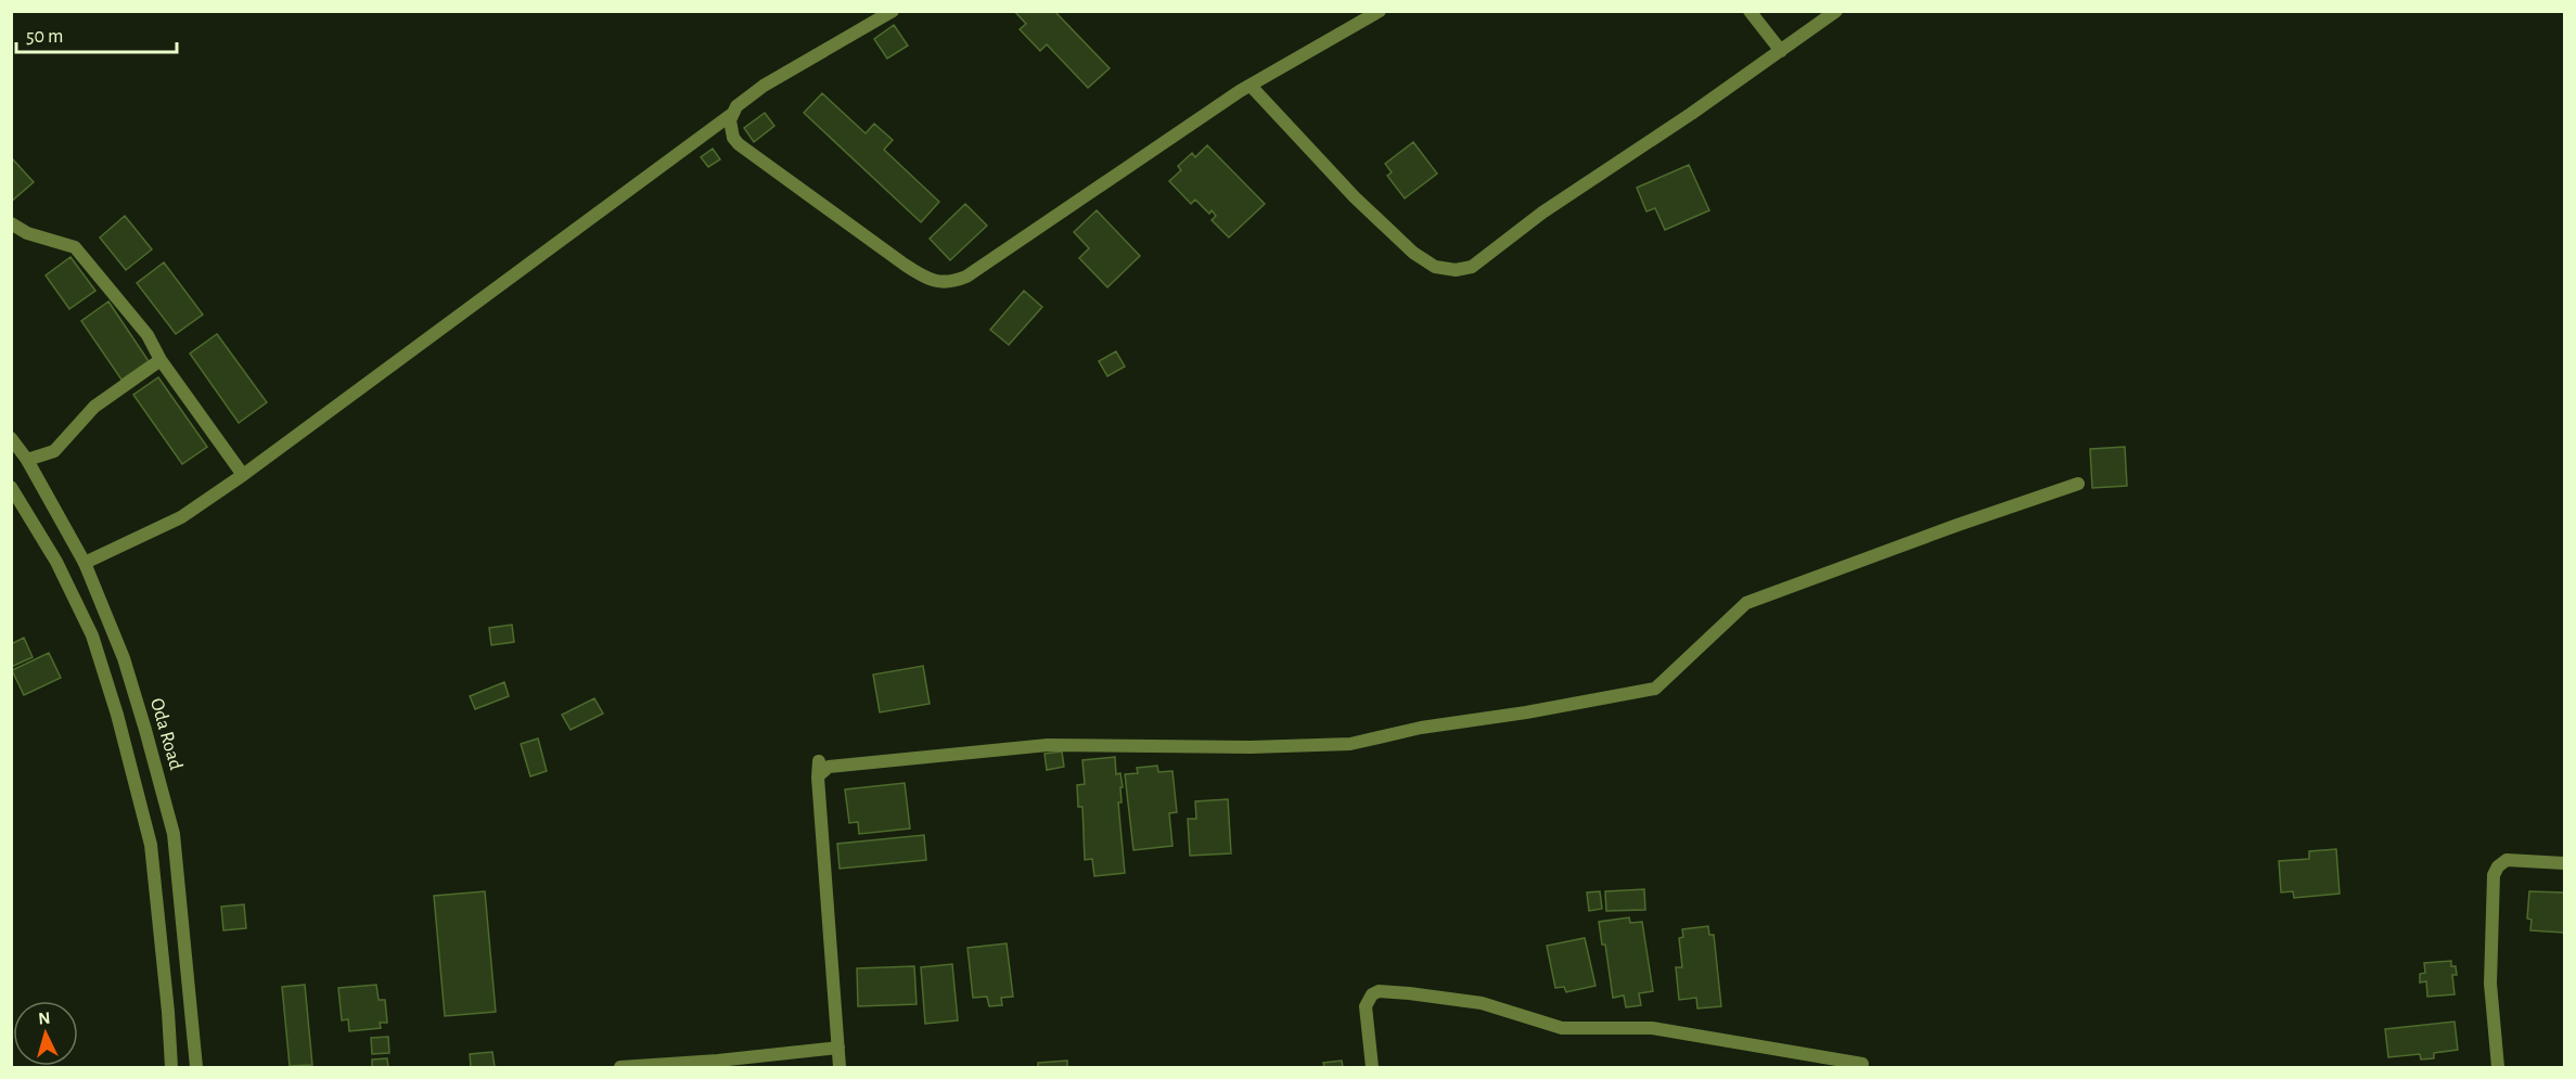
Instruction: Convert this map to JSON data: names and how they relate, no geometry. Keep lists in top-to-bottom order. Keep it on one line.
{"streets":{"street":["Oda Road"]},"scale_bar":"50 m","north":"top"}
